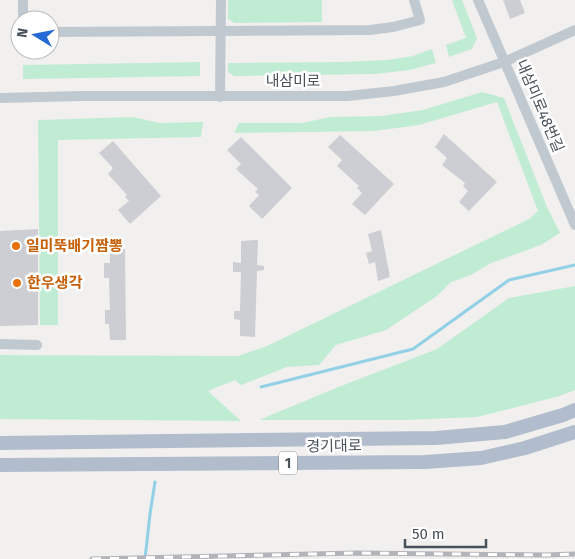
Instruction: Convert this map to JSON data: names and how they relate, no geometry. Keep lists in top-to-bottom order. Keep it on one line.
{"streets":{"main road":["경기대로","1"],"street":["내삼미로","내삼미로48번길"]},"crossings":[["내삼미로","내삼미로48번길"]],"places":["일미뚝배기짬뽕","한우생각"],"scale_bar":"50 m","north":"left"}
